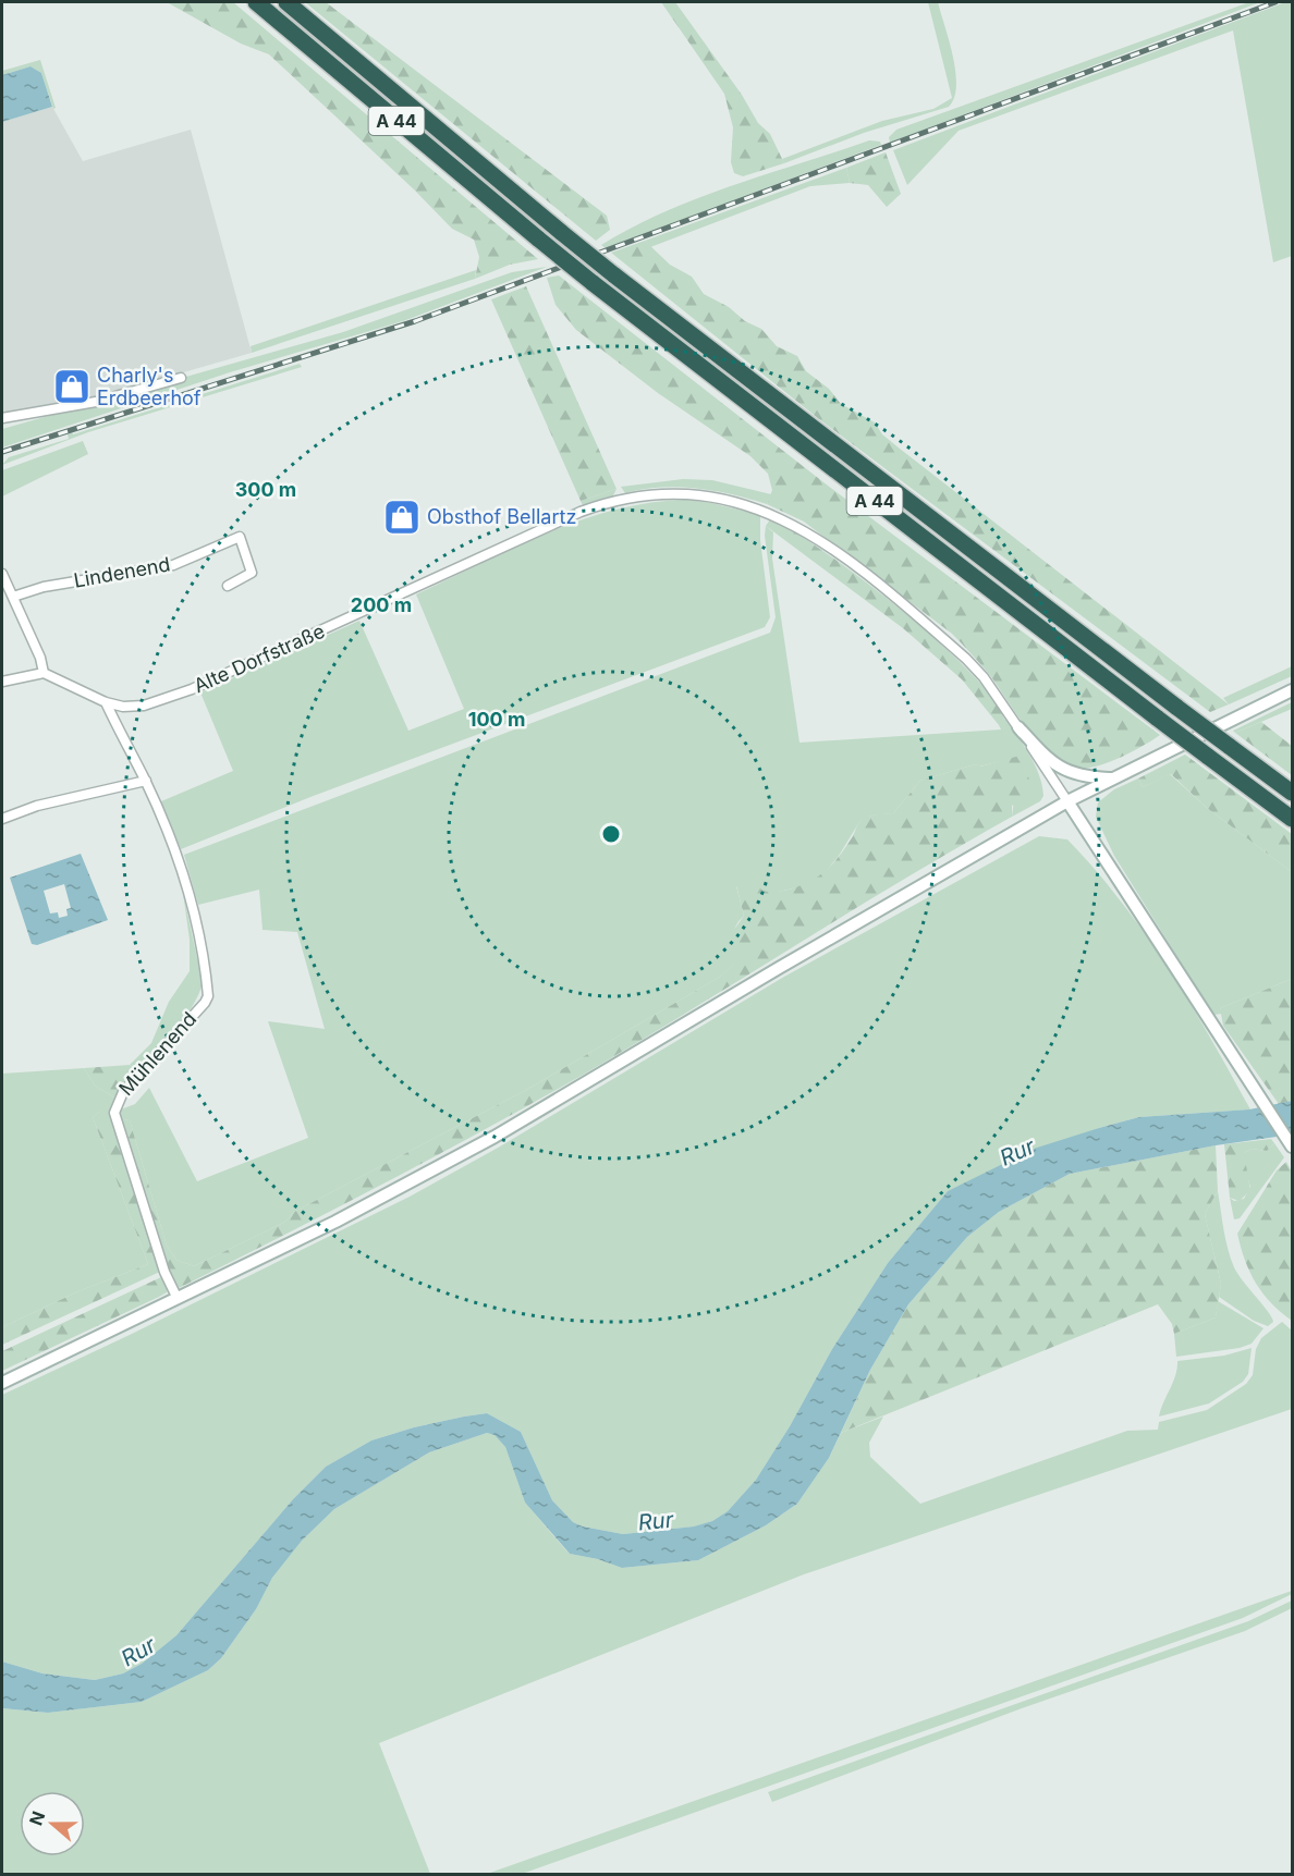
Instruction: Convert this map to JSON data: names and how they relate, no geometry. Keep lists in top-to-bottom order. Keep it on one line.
{"streets":{"highway":["A 44"],"street":["Lindenend","Alte Dorfstraße","Mühlenend"]},"crossings":[["Alte Dorfstraße","Mühlenend"]],"water":["Rur"],"places":{"shop":["Charly's Erdbeerhof","Obsthof Bellartz"]},"north":"left","rings":["300 m","200 m","100 m"]}
